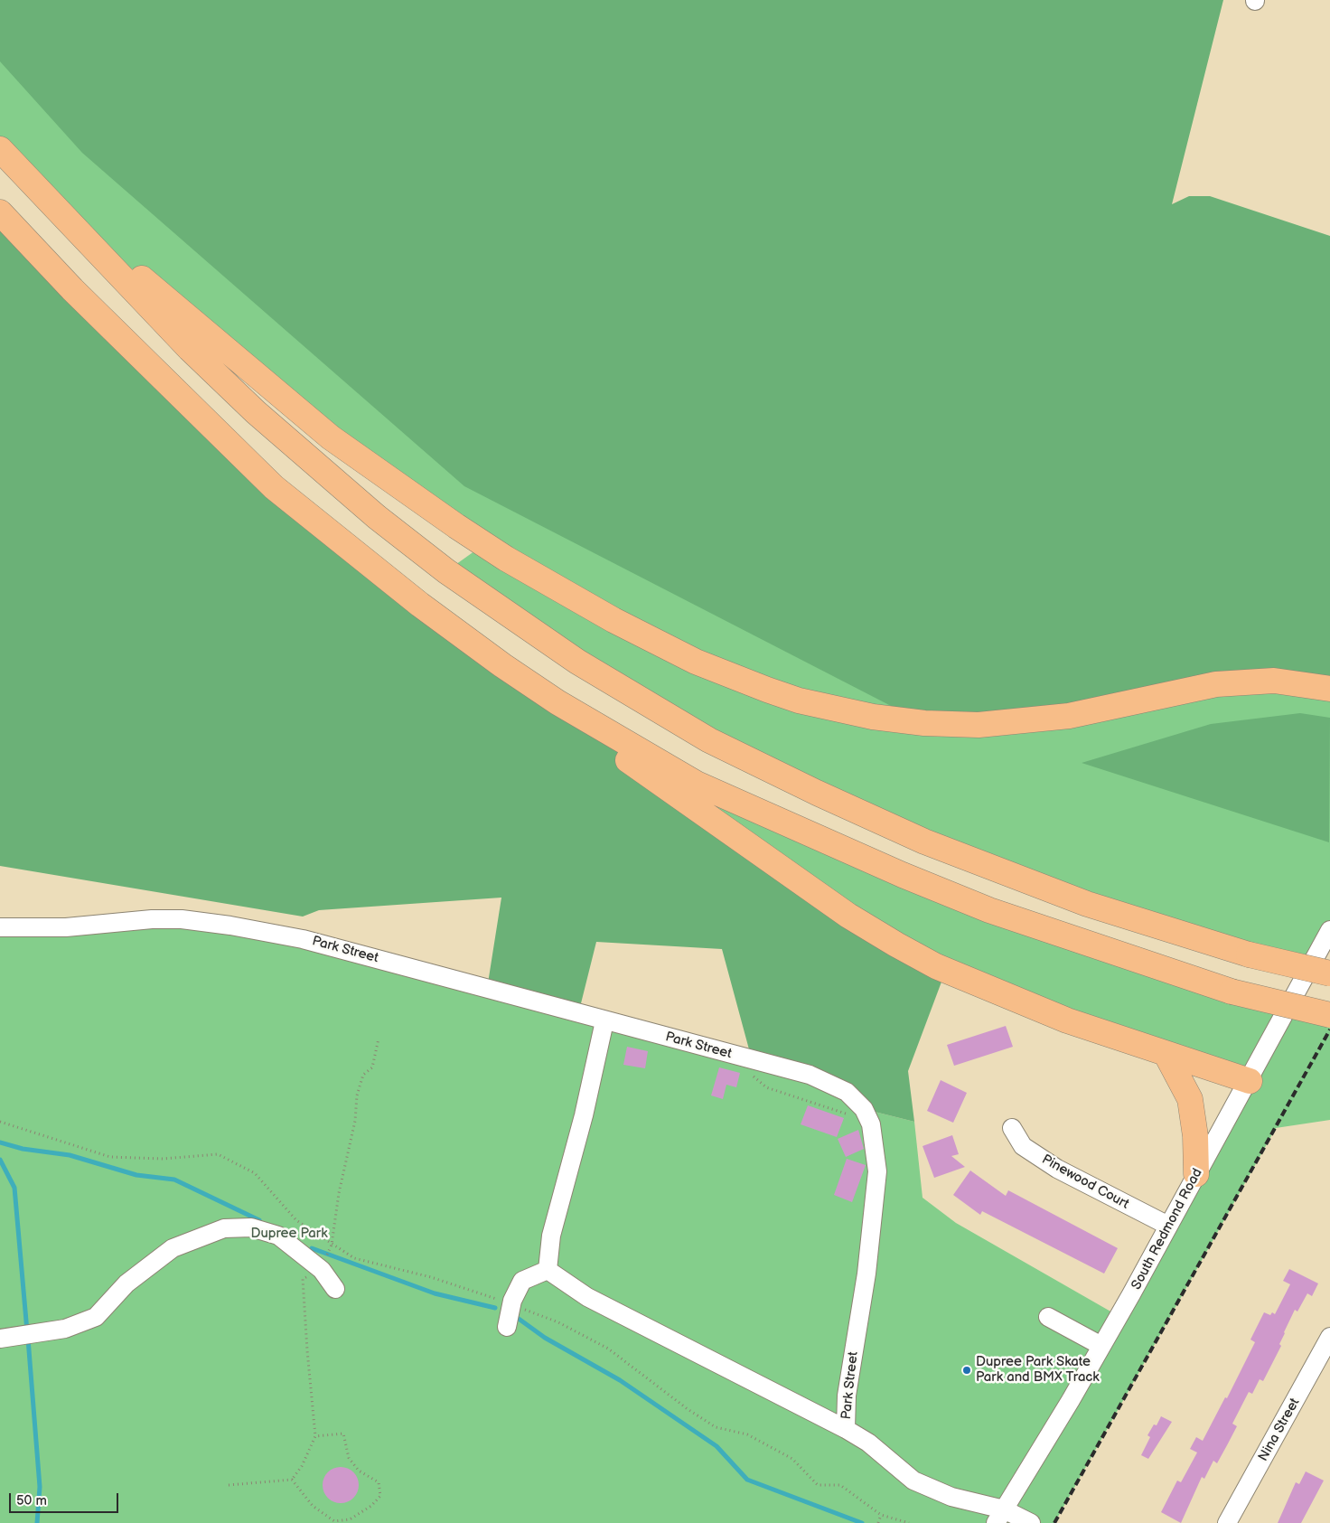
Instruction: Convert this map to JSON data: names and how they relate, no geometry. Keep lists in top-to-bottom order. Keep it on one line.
{"streets":{"street":["Park Street","Pinewood Court","South Redmond Road","Nina Street"]},"crossings":[["Park Street","South Redmond Road"],["Pinewood Court","South Redmond Road"]],"parks":["Dupree Park"],"places":["Dupree Park Skate Park and BMX Track"],"scale_bar":"50 m"}
